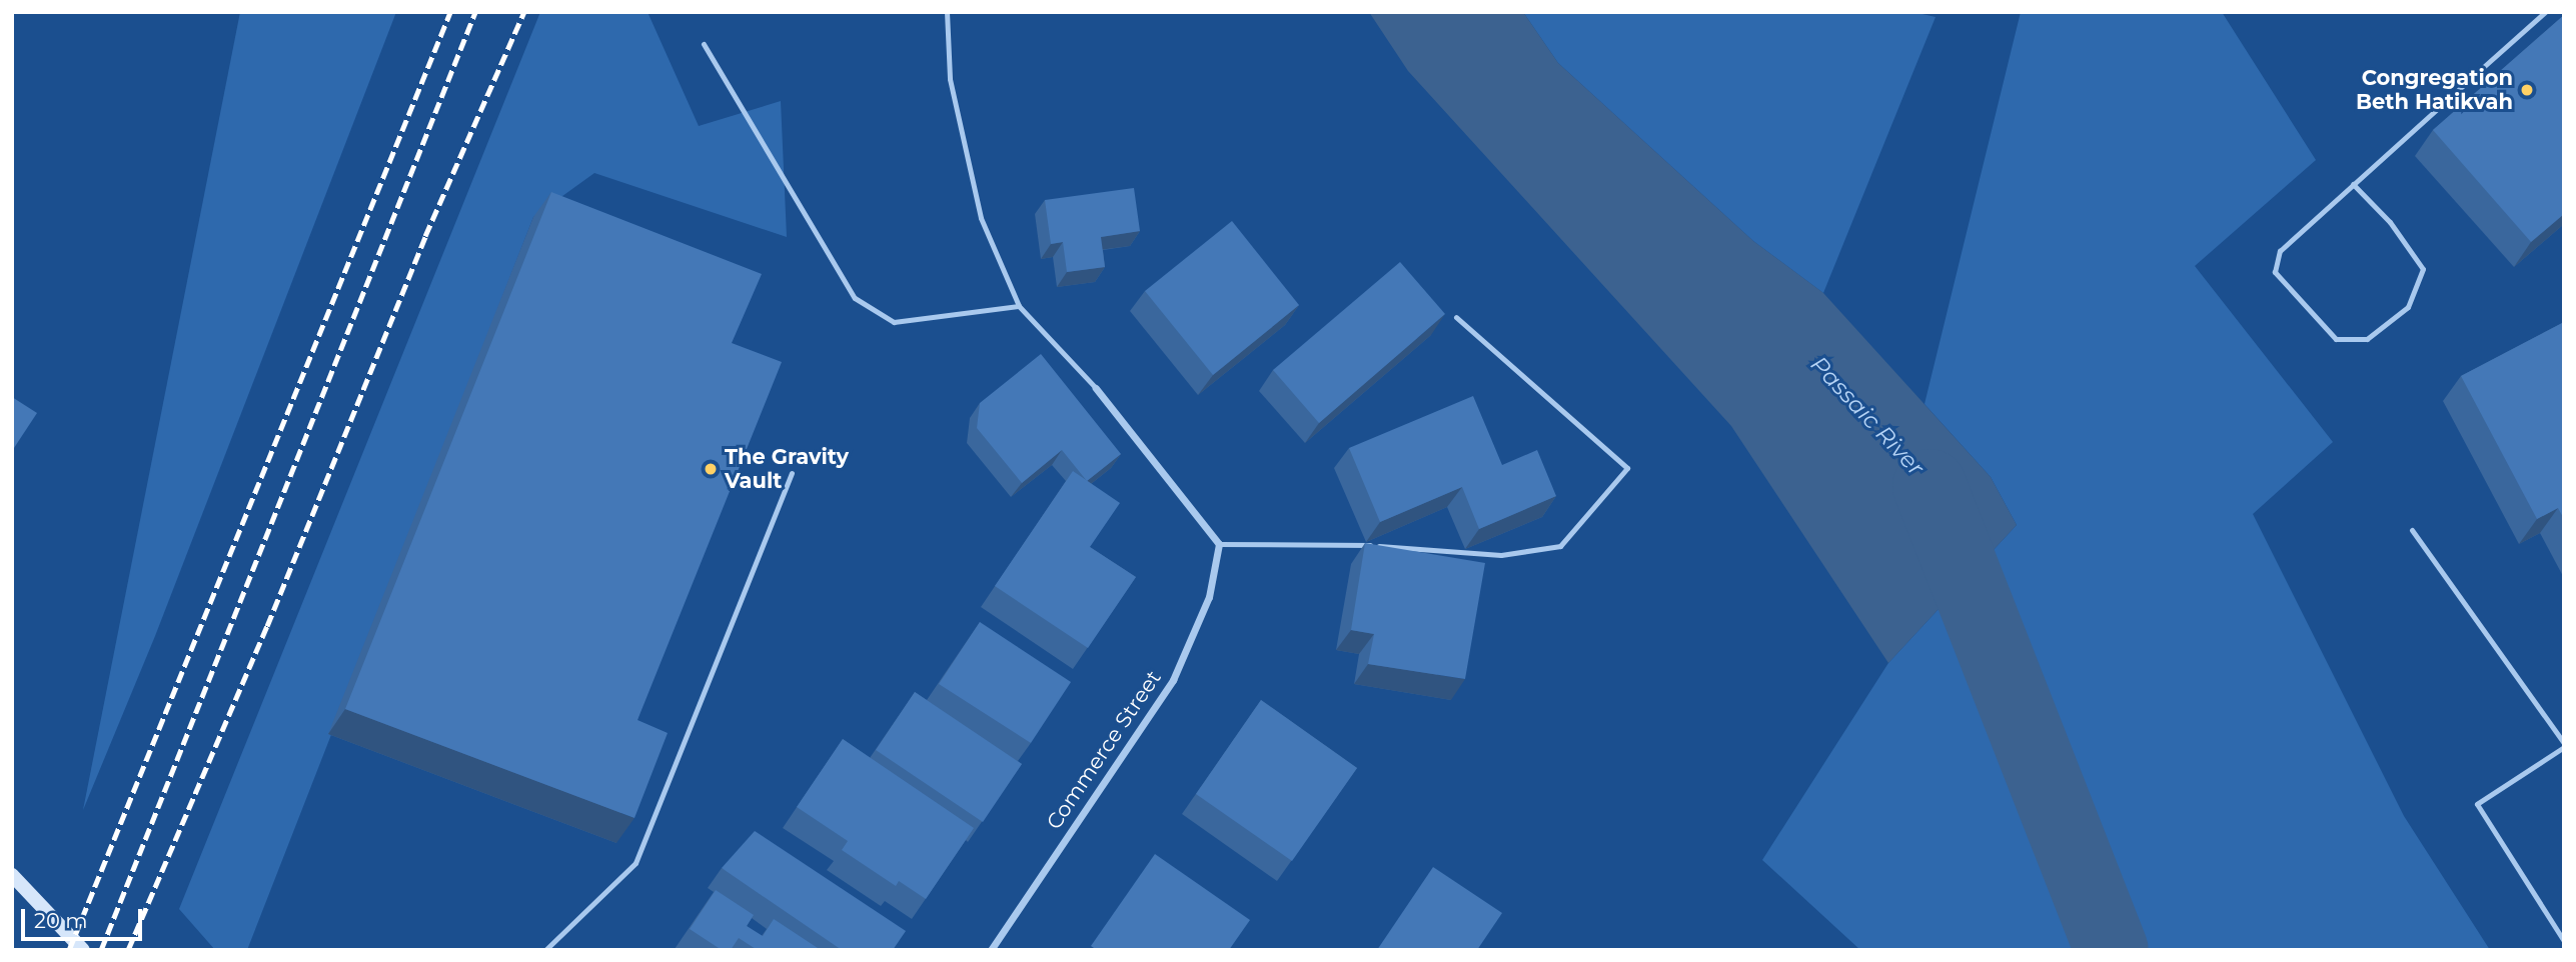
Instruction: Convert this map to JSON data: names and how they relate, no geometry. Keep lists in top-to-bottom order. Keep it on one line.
{"streets":{"street":["Commerce Street"]},"water":["Passaic River"],"places":["Congregation Beth Hatikvah","The Gravity Vault"],"scale_bar":"20 m"}
